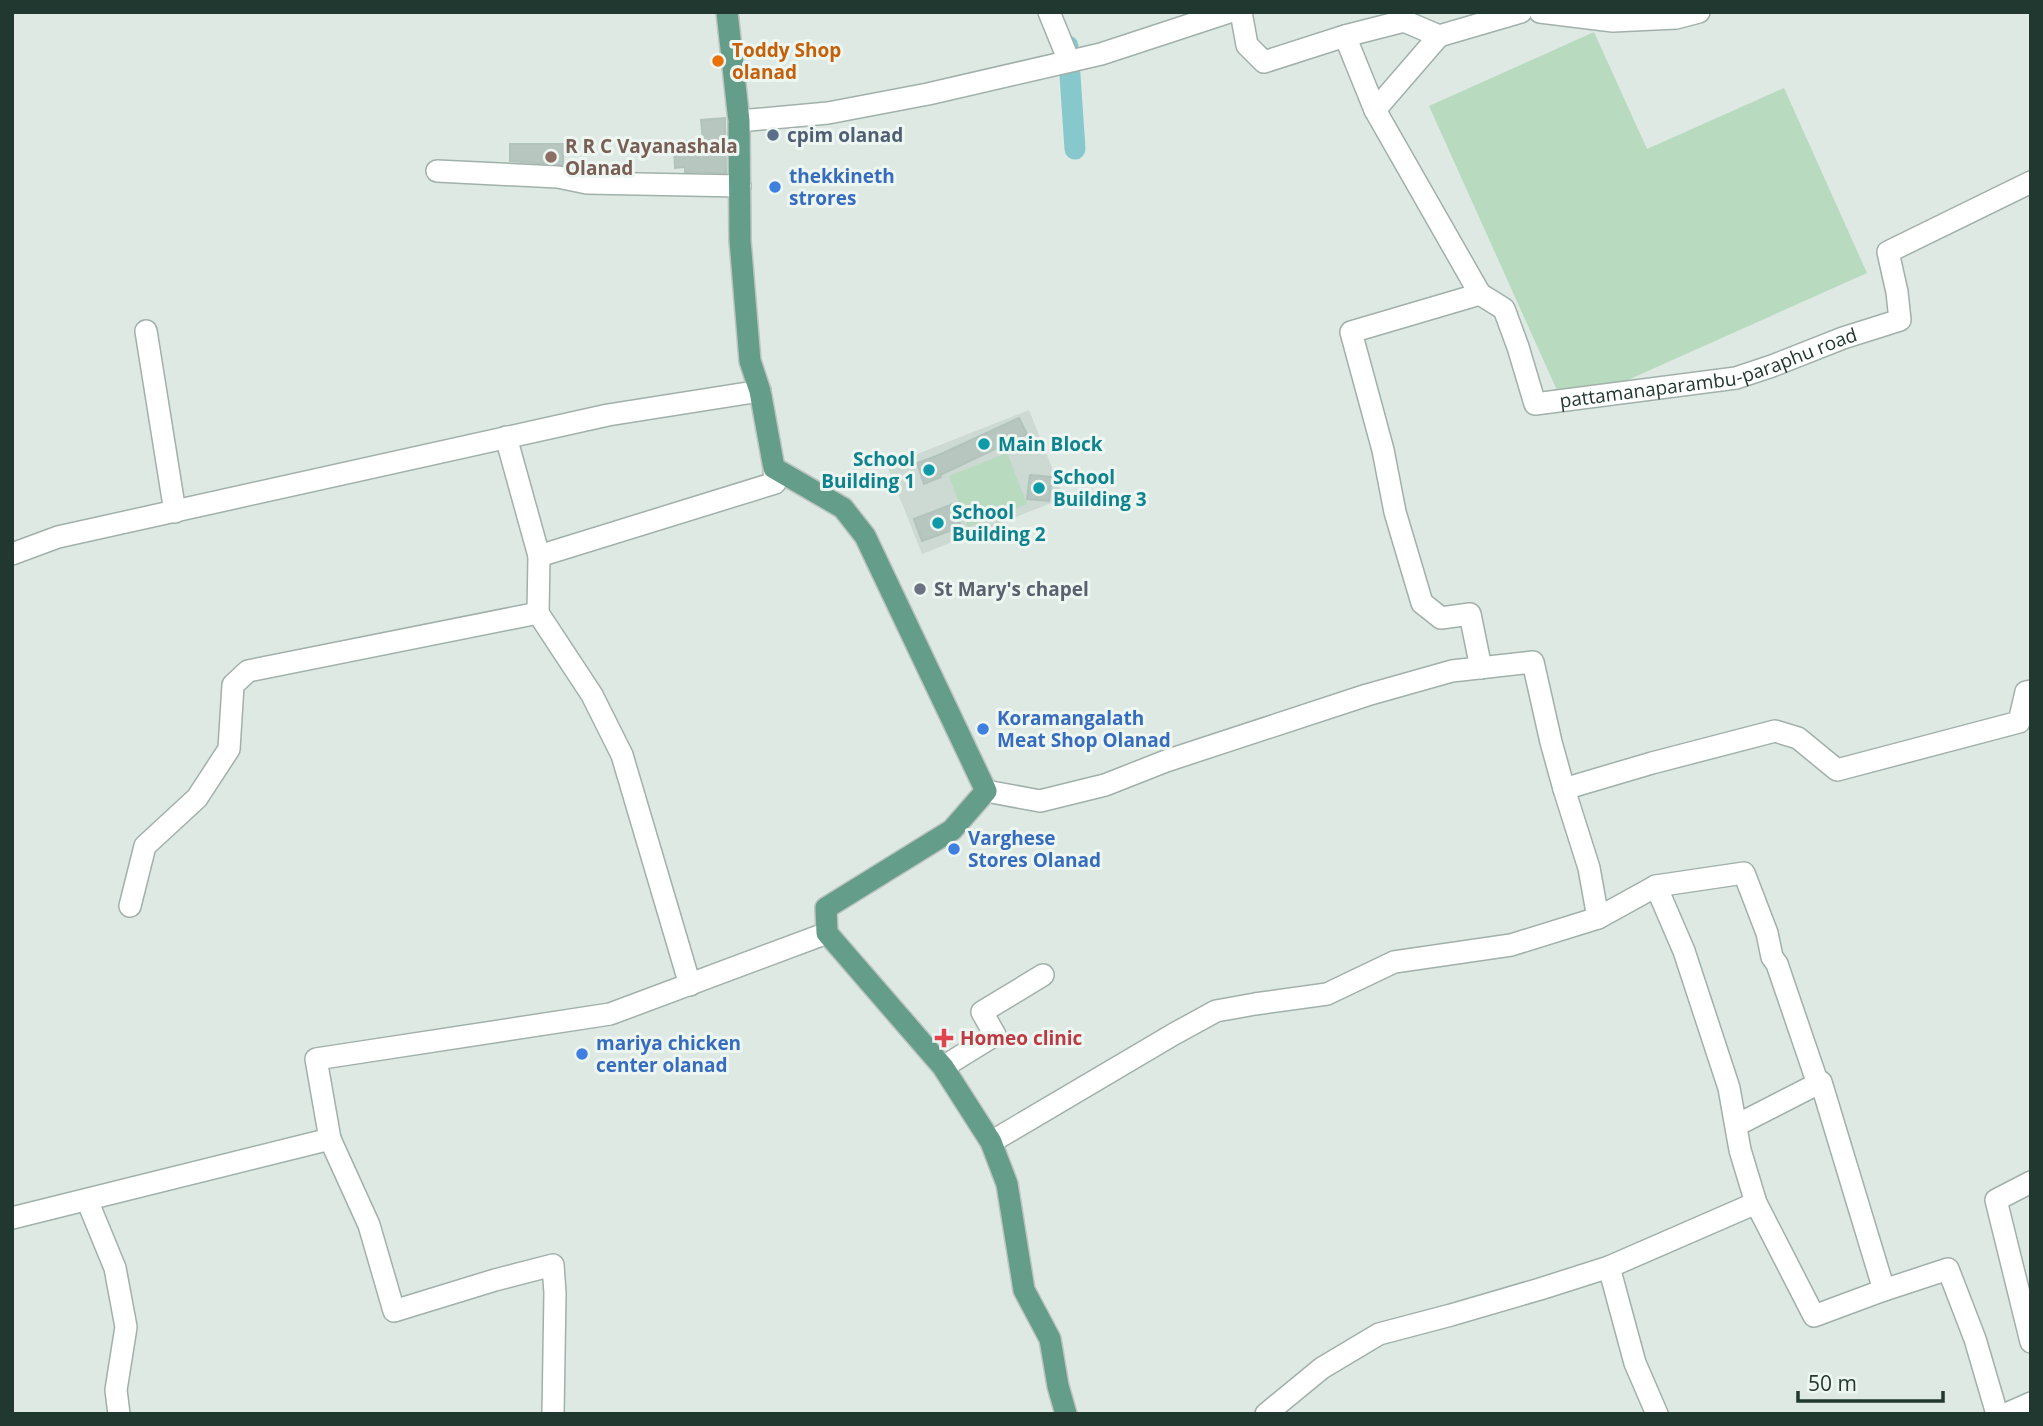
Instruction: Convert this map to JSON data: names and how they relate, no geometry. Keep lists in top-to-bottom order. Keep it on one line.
{"streets":{"street":["pattamanaparambu-paraphu road"]},"places":{"other":["Toddy Shop olanad","cpim olanad","R R C Vayanashala Olanad","thekkineth strores","Main Block","School Building 1","School Building 3","School Building 2","St Mary's chapel","Koramangalath Meat Shop Olanad","Varghese Stores Olanad","mariya chicken center olanad"],"health":["Homeo clinic"]},"scale_bar":"50 m"}
